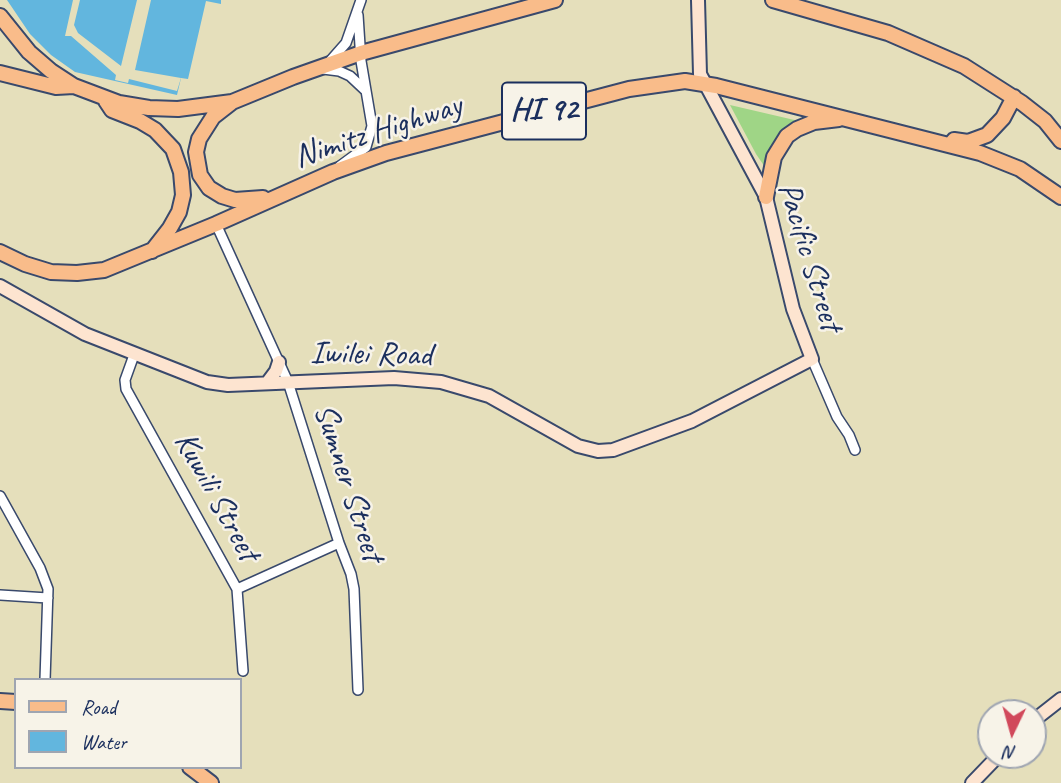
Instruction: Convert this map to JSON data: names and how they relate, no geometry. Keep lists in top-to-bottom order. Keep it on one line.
{"streets":{"main road":["HI 92","Nimitz Highway"],"street":["Pacific Street","Iwilei Road","Sumner Street","Kuwili Street"]},"crossings":[["Nimitz Highway","Pacific Street"],["Nimitz Highway","Sumner Street"],["Pacific Street","Iwilei Road"],["Iwilei Road","Sumner Street"],["Iwilei Road","Kuwili Street"]],"legend":["Road","Water"],"north":"bottom"}
